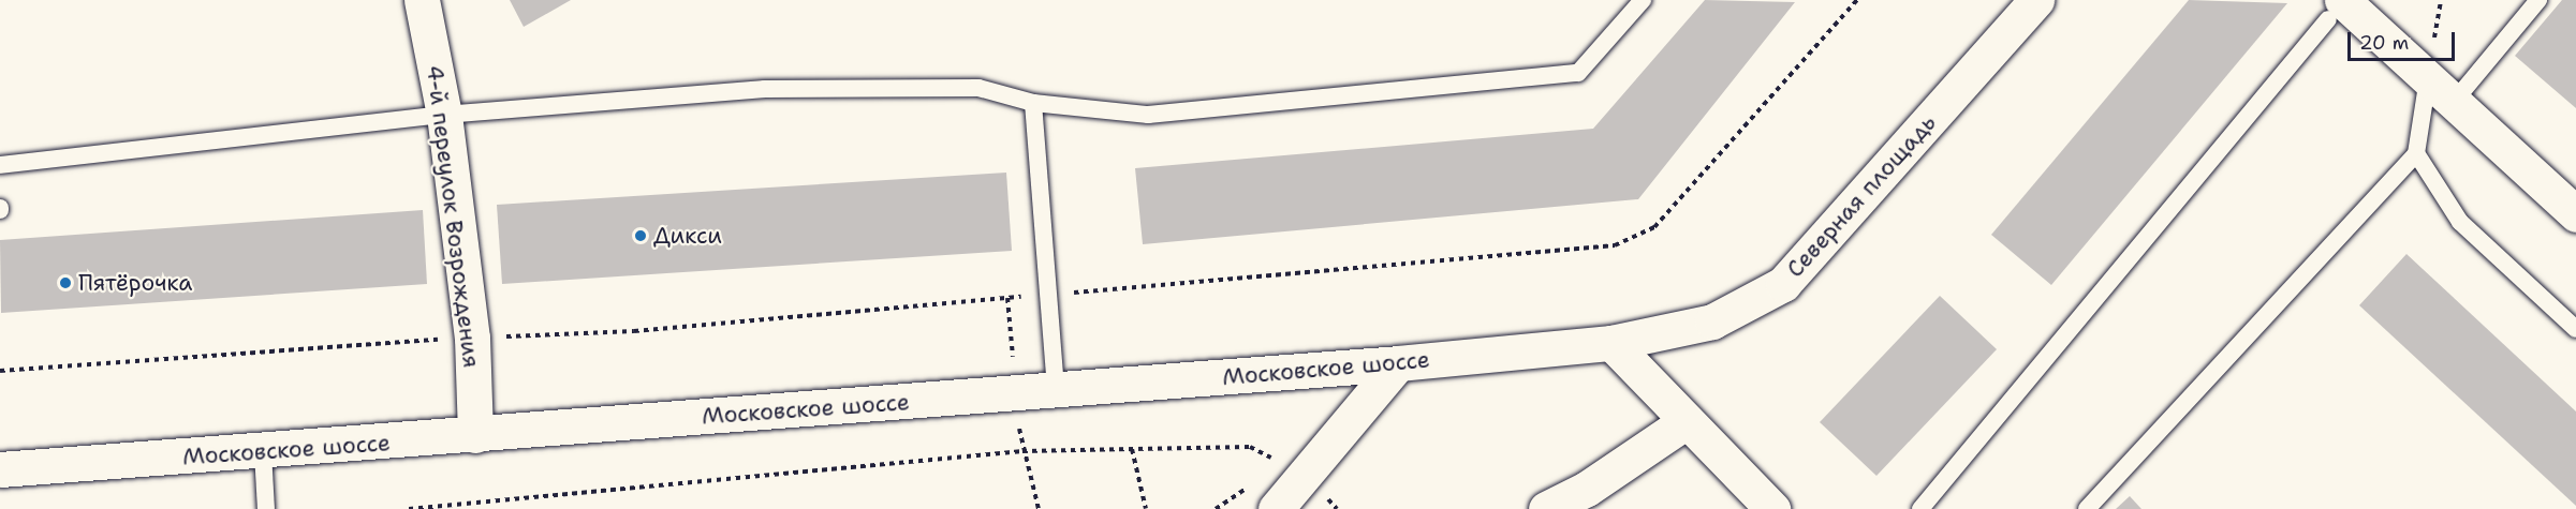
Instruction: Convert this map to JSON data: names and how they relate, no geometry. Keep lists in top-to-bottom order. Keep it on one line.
{"streets":{"main road":["Северная площадь","4-й переулок Возрождения","Московское шоссе"]},"crossings":[["Северная площадь","Московское шоссе"],["4-й переулок Возрождения","Московское шоссе"]],"places":["Дикси","Пятёрочка"],"scale_bar":"20 m"}
